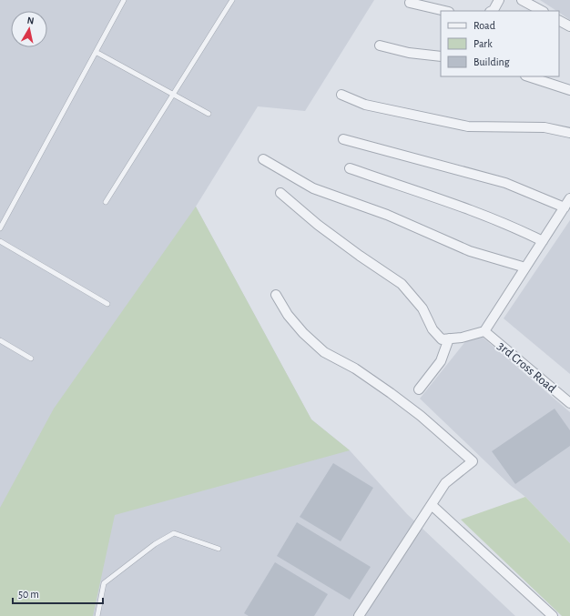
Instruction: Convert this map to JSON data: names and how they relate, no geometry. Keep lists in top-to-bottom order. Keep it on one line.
{"streets":{"street":["3rd Cross Road"]},"legend":["Road","Park","Building"],"scale_bar":"50 m","north":"top"}
